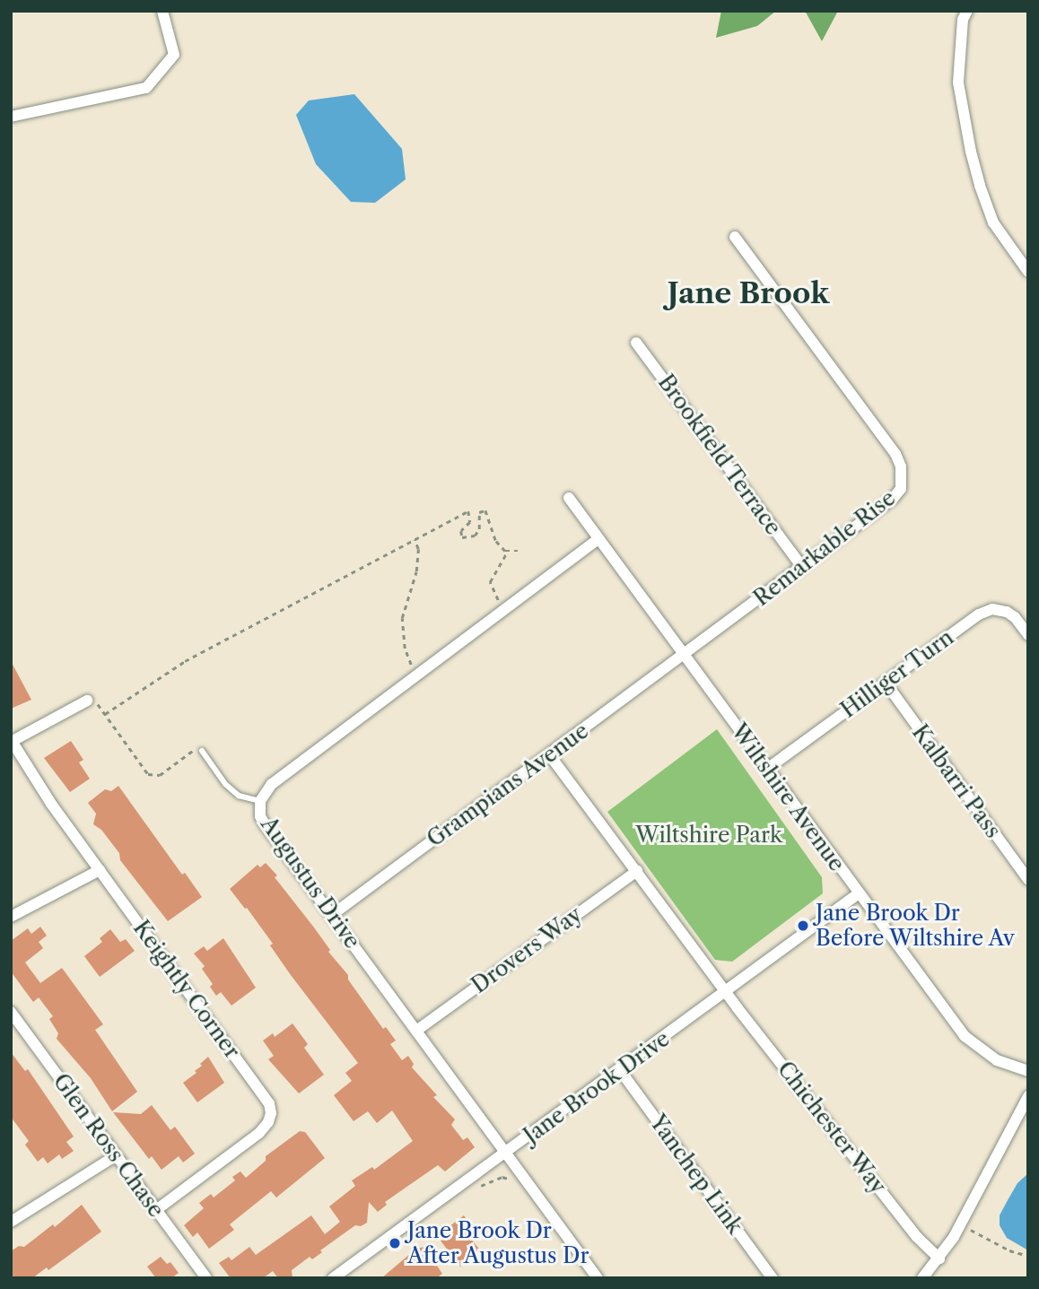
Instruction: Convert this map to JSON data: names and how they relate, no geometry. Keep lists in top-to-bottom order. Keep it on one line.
{"streets":{"street":["Brookfield Terrace","Remarkable Rise","Hilliger Turn","Kalbarri Pass","Grampians Avenue","Wiltshire Avenue","Augustus Drive","Drovers Way","Keightly Corner","Jane Brook Drive","Chichester Way","Glen Ross Chase","Yanchep Link"]},"crossings":[["Brookfield Terrace","Remarkable Rise"],["Remarkable Rise","Grampians Avenue"],["Remarkable Rise","Wiltshire Avenue"],["Hilliger Turn","Kalbarri Pass"],["Hilliger Turn","Wiltshire Avenue"],["Grampians Avenue","Wiltshire Avenue"],["Grampians Avenue","Augustus Drive"],["Grampians Avenue","Chichester Way"],["Wiltshire Avenue","Augustus Drive"],["Wiltshire Avenue","Jane Brook Drive"],["Augustus Drive","Drovers Way"],["Augustus Drive","Jane Brook Drive"],["Drovers Way","Chichester Way"],["Keightly Corner","Glen Ross Chase"],["Jane Brook Drive","Chichester Way"],["Jane Brook Drive","Yanchep Link"]],"districts":["Jane Brook"],"parks":["Wiltshire Park"],"places":["Jane Brook Dr Before Wiltshire Av","Jane Brook Dr After Augustus Dr"]}
